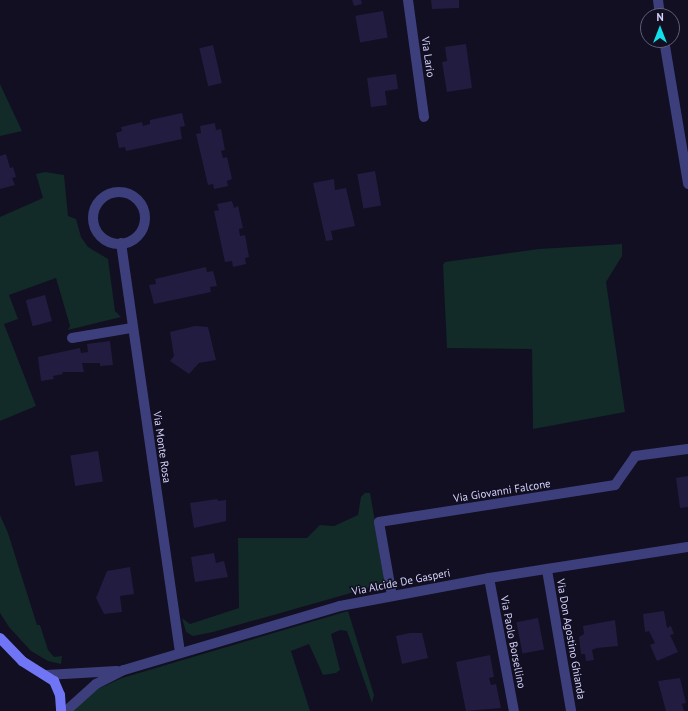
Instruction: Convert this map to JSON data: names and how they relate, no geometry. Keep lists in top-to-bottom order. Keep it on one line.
{"streets":{"street":["Via Lario","Via Monte Rosa","Via Giovanni Falcone","Via Alcide De Gasperi","Via Don Agostino Ghianda","Via Paolo Borsellino"]},"crossings":[["Via Monte Rosa","Via Alcide De Gasperi"],["Via Giovanni Falcone","Via Alcide De Gasperi"],["Via Alcide De Gasperi","Via Don Agostino Ghianda"],["Via Alcide De Gasperi","Via Paolo Borsellino"]],"north":"top"}
